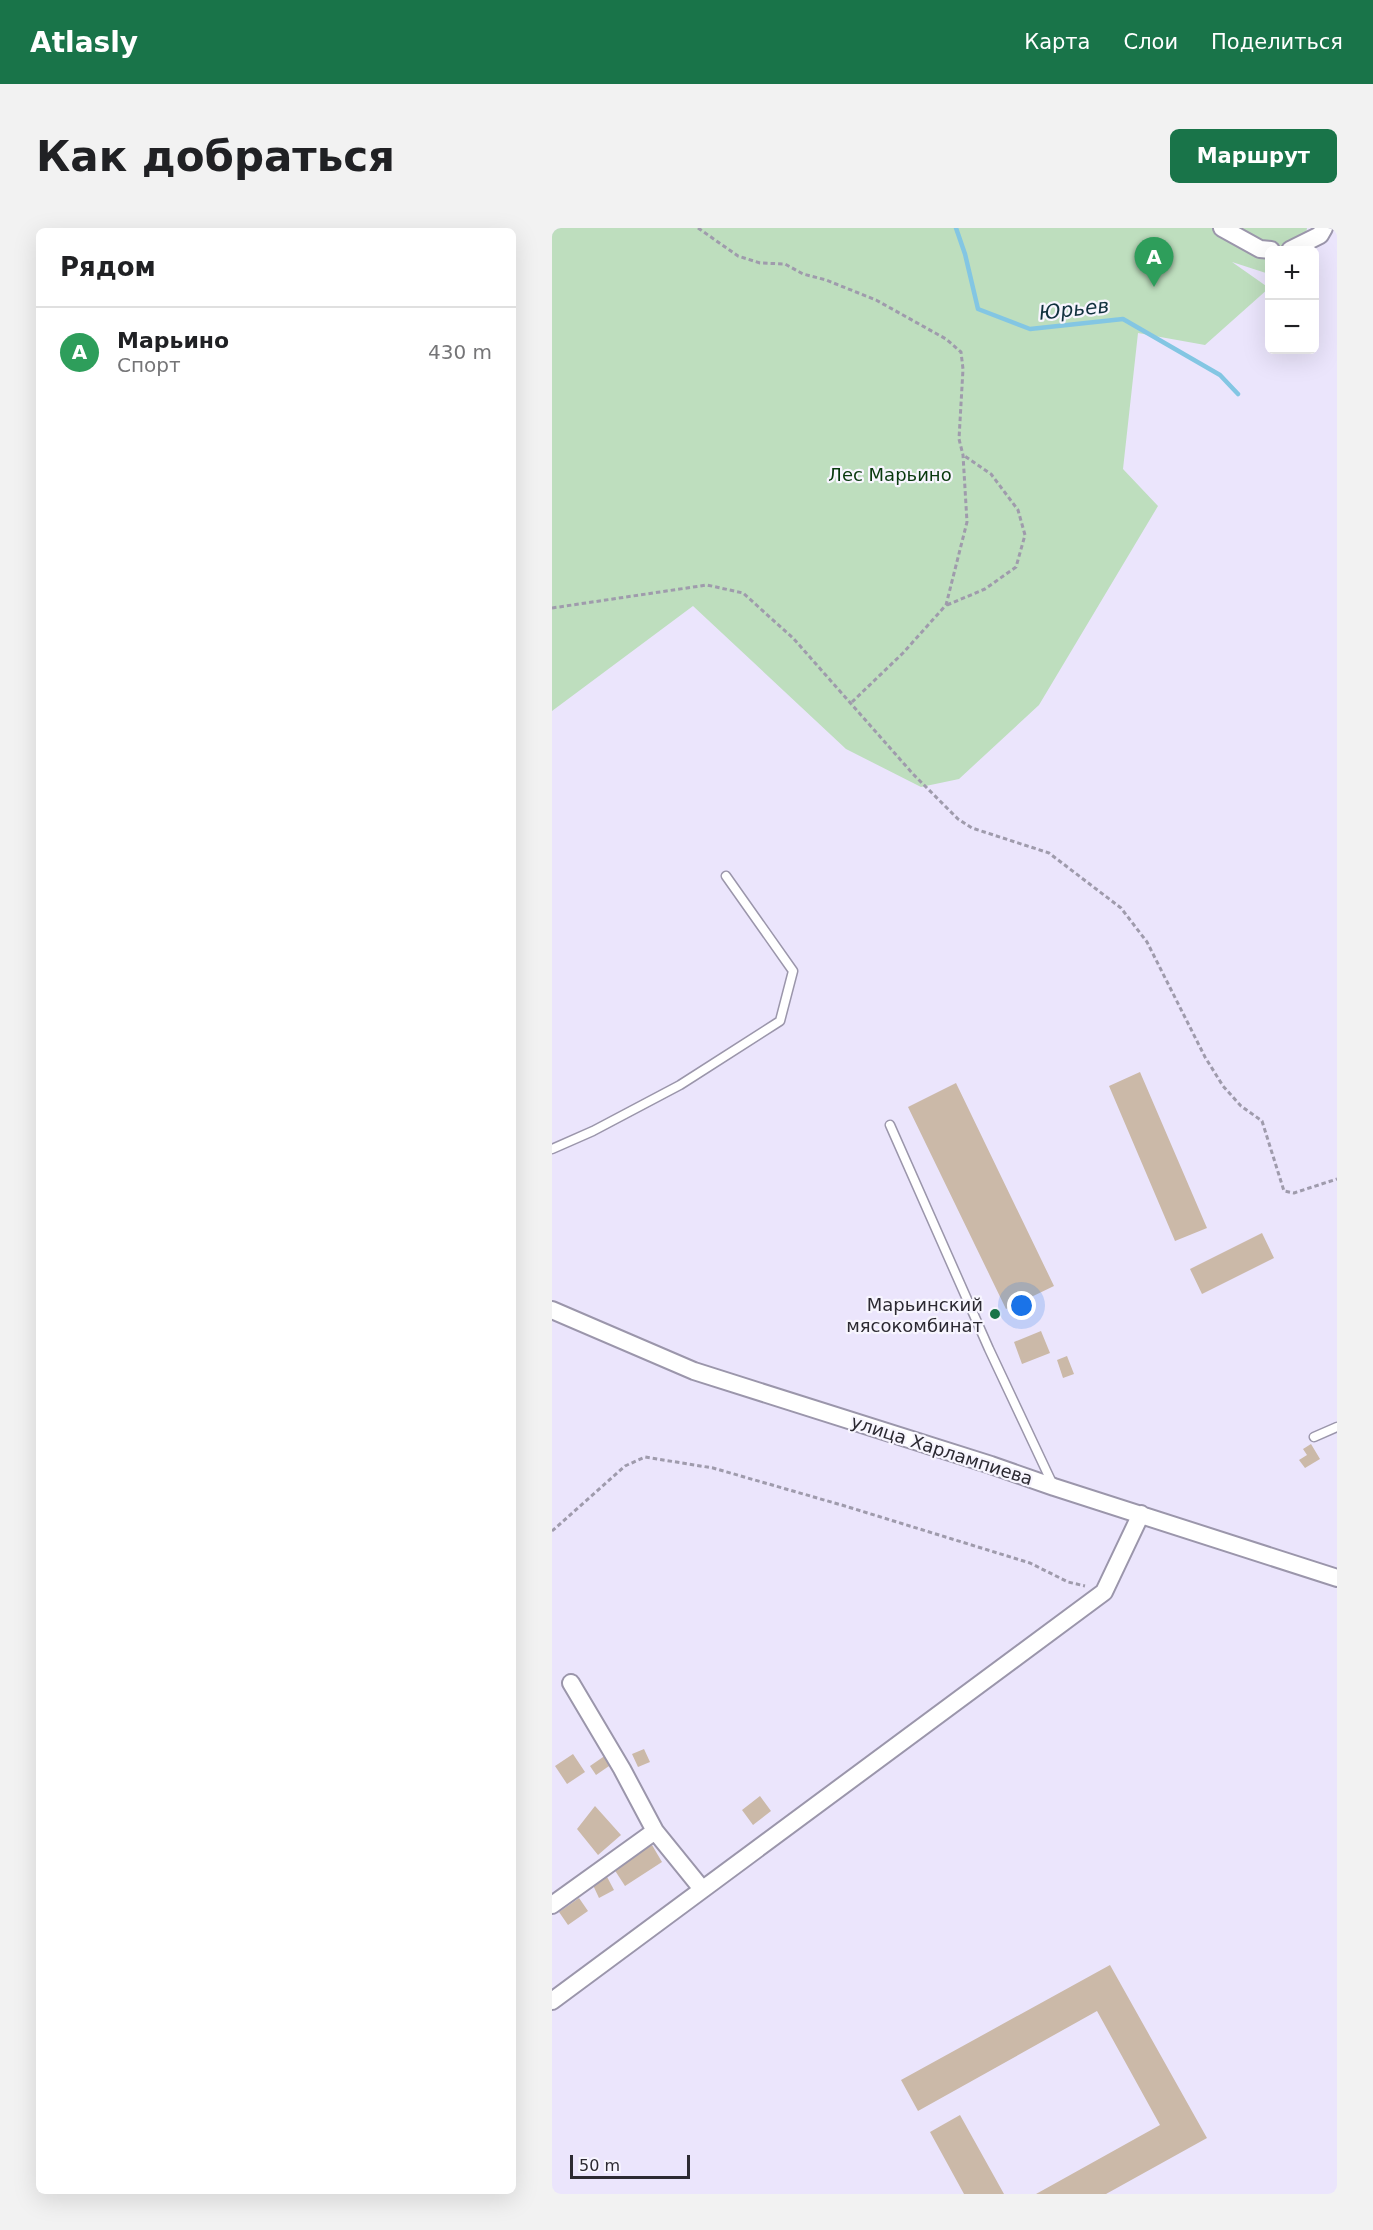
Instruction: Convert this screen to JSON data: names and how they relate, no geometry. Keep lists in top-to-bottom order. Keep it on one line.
{"streets":{"street":["улица Харлампиева"]},"water":["Юрьев"],"parks":["Лес Марьино"],"places":["Марьинский мясокомбинат"],"scale_bar":"50 m","page":{"header":"Atlasly","nav":["Карта","Слои","Поделиться"],"buttons":"Маршрут","title":"Как добраться","heading":"Рядом","pins":"A","map_buttons":["+","−"],"list":[{"mark":"A","name":"Марьино","note":"Спорт","value":"430 m"}],"scale":"50 m"}}
